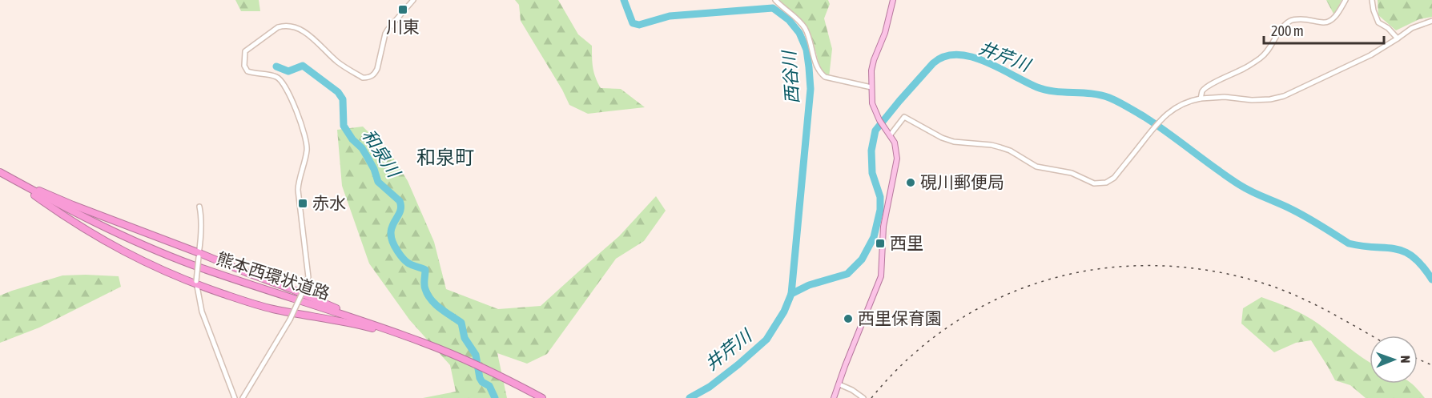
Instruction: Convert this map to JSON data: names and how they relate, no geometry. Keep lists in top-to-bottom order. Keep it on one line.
{"streets":{"highway":["熊本西環状道路"]},"districts":["和泉町"],"water":["井芹川","西谷川","和泉川"],"places":{"transit":["川東","赤水","西里"],"other":["硯川郵便局","西里保育園"]},"scale_bar":"200 m","north":"right"}
